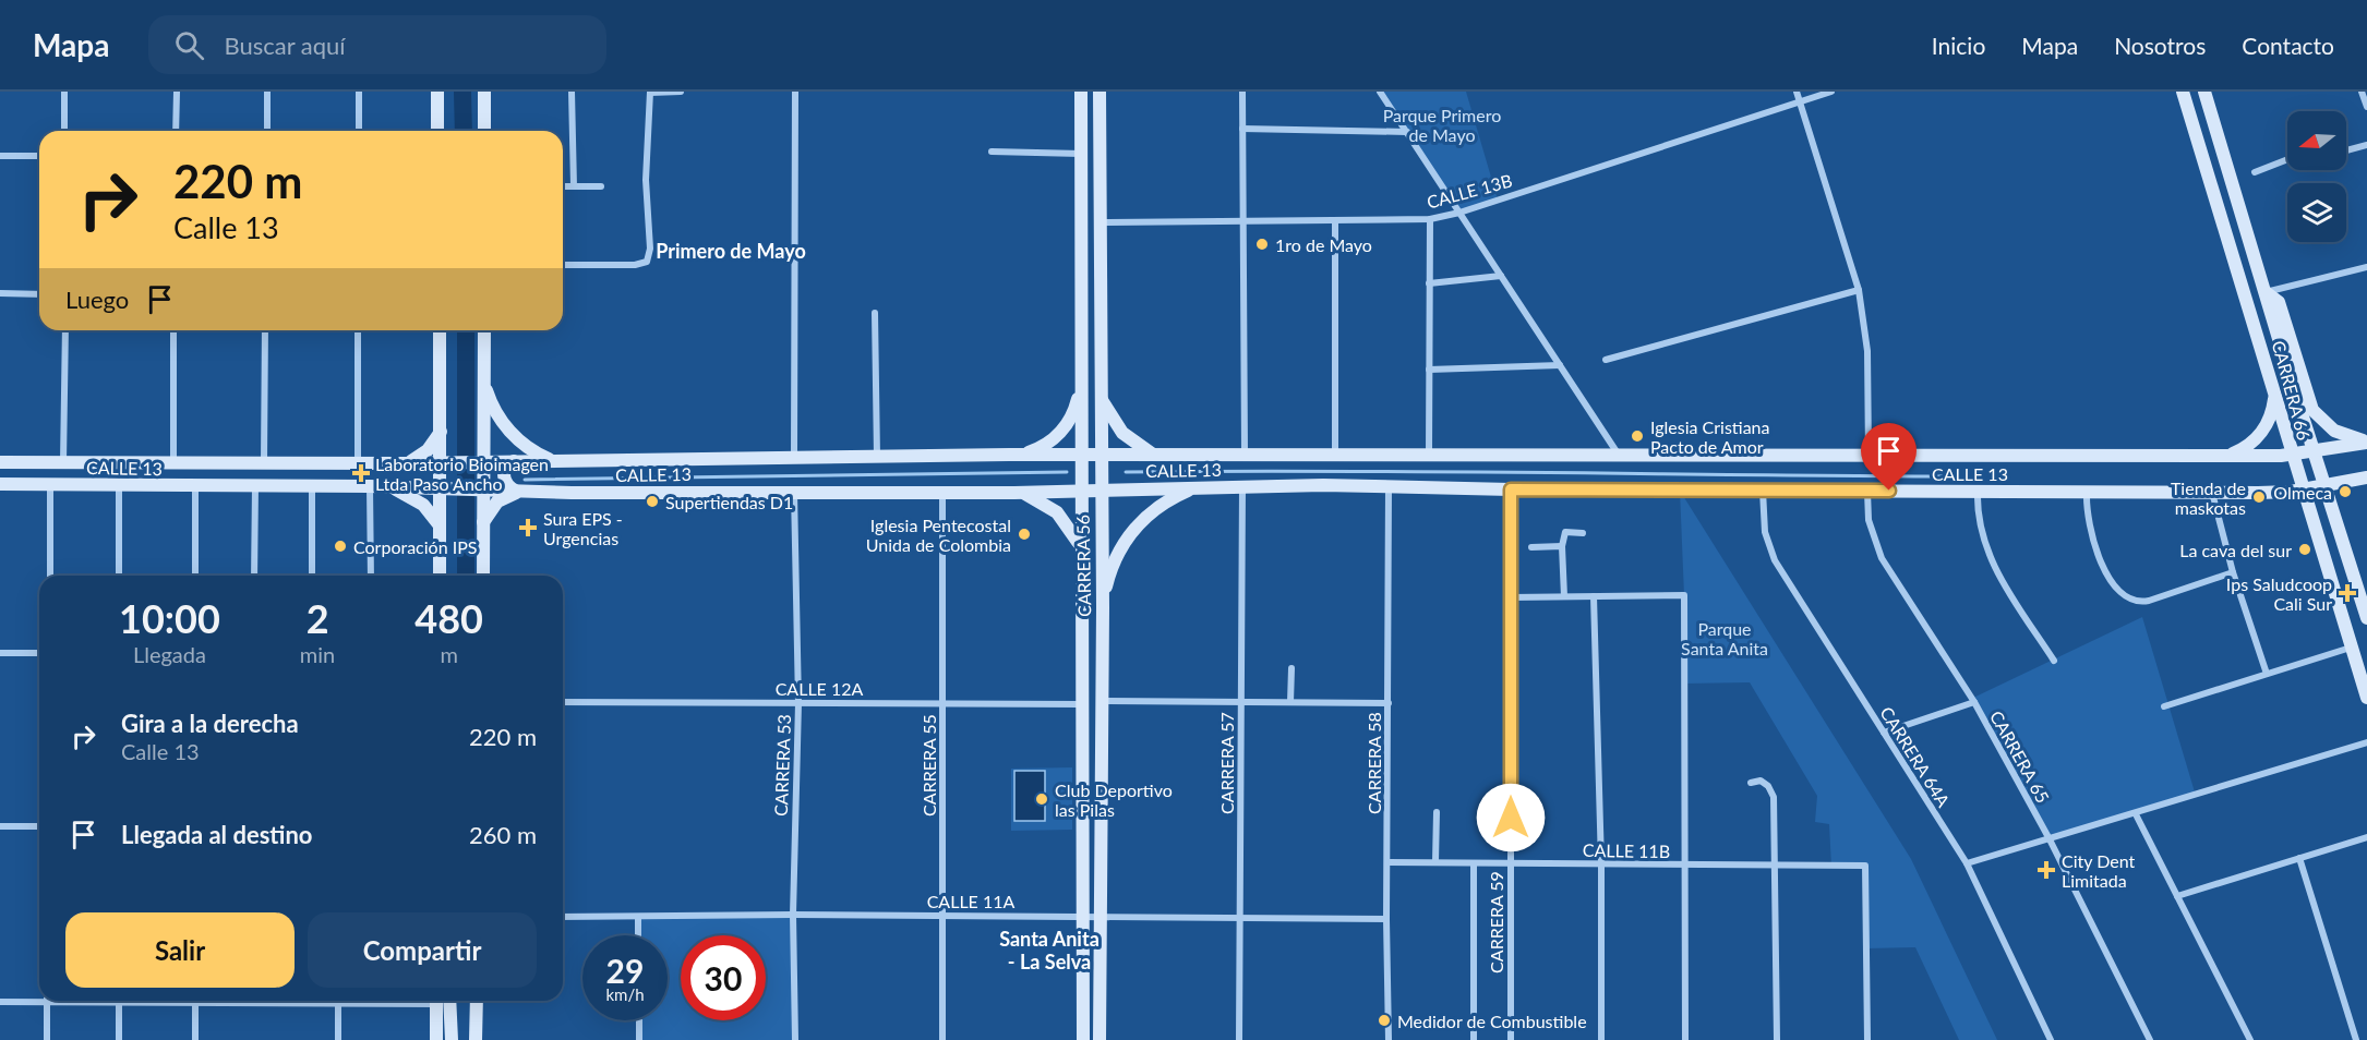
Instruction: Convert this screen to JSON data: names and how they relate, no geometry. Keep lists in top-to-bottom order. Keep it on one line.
{"streets":{"main road":["CARRERA 66","CALLE 13","CARRERA 56"],"street":["CALLE 13B","CALLE 12A","CARRERA 64A","CARRERA 65","CARRERA 57","CARRERA 58","CARRERA 53","CARRERA 55","CALLE 11B","CALLE 11A","CARRERA 59"]},"crossings":[["CALLE 13B","CARRERA 56"],["CARRERA 66","CALLE 13"],["CALLE 13","CARRERA 56"],["CALLE 13","CARRERA 64A"],["CALLE 13","CARRERA 65"],["CALLE 13","CARRERA 57"],["CALLE 13","CARRERA 58"],["CALLE 13","CARRERA 53"],["CALLE 13","CARRERA 55"],["CALLE 13","CARRERA 59"],["CARRERA 56","CALLE 12A"],["CARRERA 56","CALLE 11A"],["CALLE 12A","CARRERA 53"],["CALLE 12A","CARRERA 55"],["CARRERA 57","CALLE 11A"],["CARRERA 58","CALLE 11B"],["CARRERA 58","CALLE 11A"],["CARRERA 53","CALLE 11A"],["CARRERA 55","CALLE 11A"],["CALLE 11B","CARRERA 59"]],"districts":["Primero de Mayo","Santa Anita - La Selva"],"parks":["Parque Primero de Mayo","Parque Santa Anita"],"places":{"other":["1ro de Mayo","Iglesia Cristiana Pacto de Amor","Olmeca","Tienda de maskotas","Supertiendas D1","Iglesia Pentecostal Unida de Colombia","Corporación IPS","La cava del sur","Club Deportivo las Pilas","Medidor de Combustible"],"health":["Laboratorio Bioimagen Ltda Paso Ancho","Sura EPS - Urgencias","Ips Saludcoop Cali Sur","City Dent Limitada"]},"north":"left","page":{"header":"Mapa","search":"Buscar aquí","nav":["Inicio","Mapa","Nosotros","Contacto"],"turn":["220 m","Calle 13"],"then":"Luego","eta":["10:00","Llegada","2","min","480","m"],"list":[{"name":"Gira a la derecha","note":"Calle 13","value":"220 m"},{"name":"Llegada al destino","value":"260 m"}],"buttons":["Salir","Compartir"],"speed":"29 km/h","limit":"30"}}
